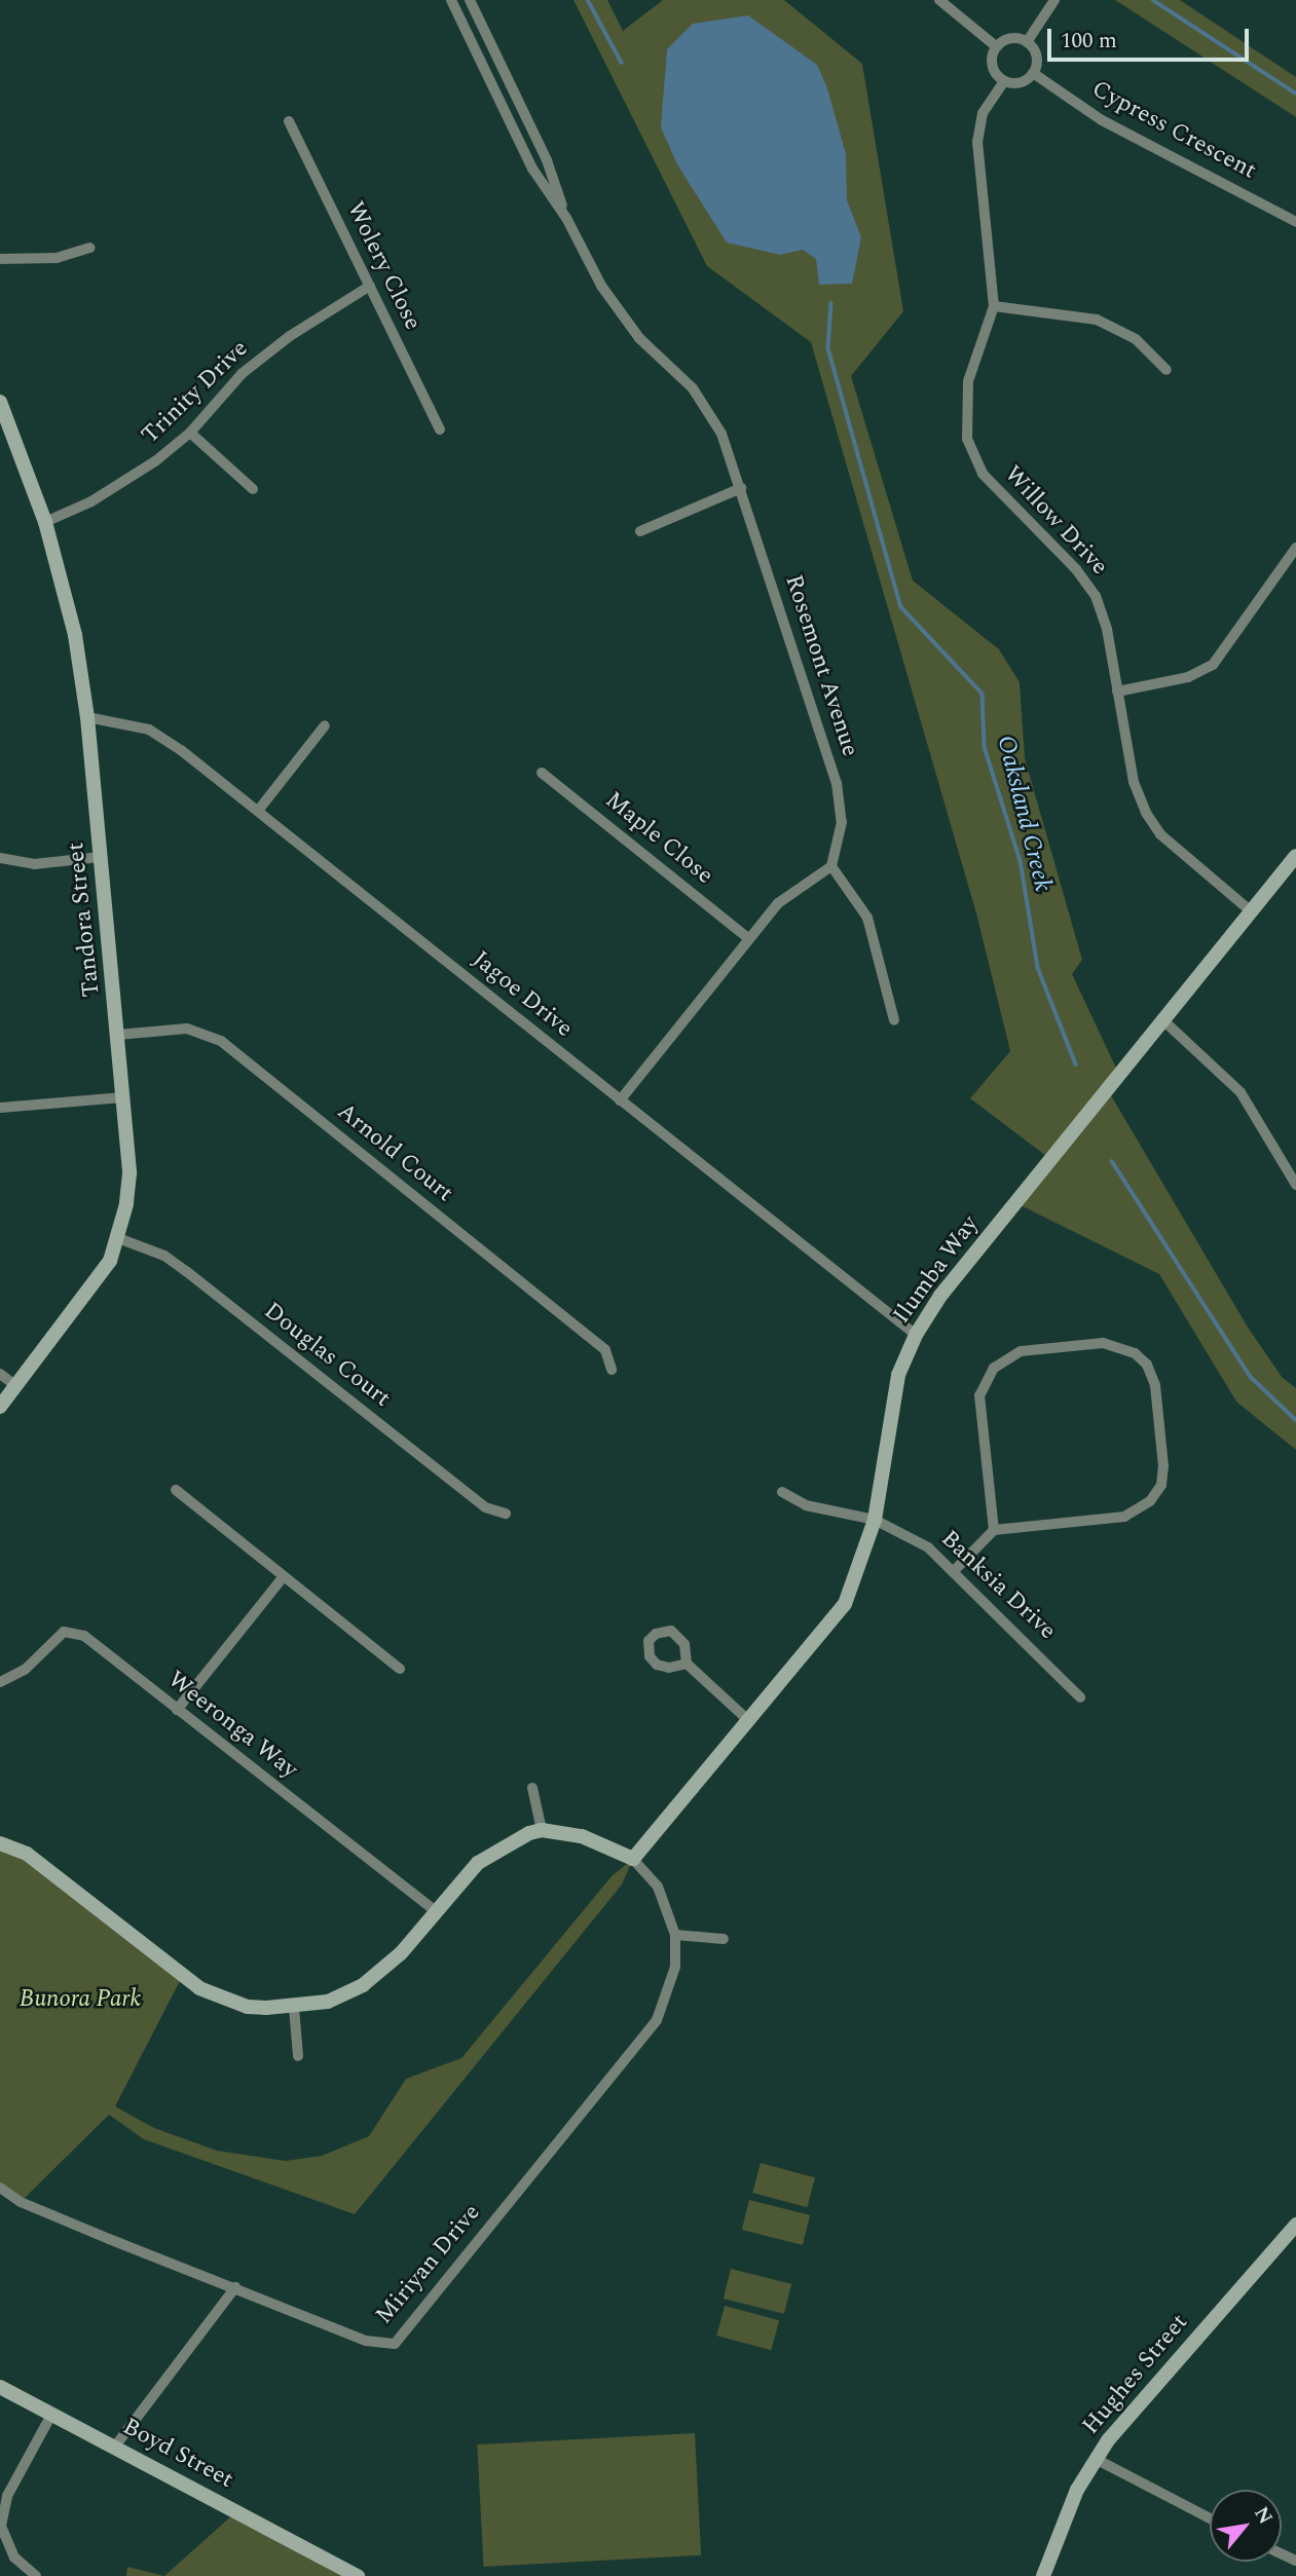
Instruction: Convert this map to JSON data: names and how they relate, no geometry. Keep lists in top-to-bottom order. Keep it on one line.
{"streets":{"street":["Cypress Crescent","Wolery Close","Trinity Drive","Willow Drive","Rosemont Avenue","Maple Close","Tandora Street","Jagoe Drive","Arnold Court","Ilumba Way","Douglas Court","Banksia Drive","Weeronga Way","Miriyan Drive","Hughes Street","Boyd Street"]},"crossings":[["Cypress Crescent","Willow Drive"],["Wolery Close","Trinity Drive"],["Trinity Drive","Tandora Street"],["Willow Drive","Ilumba Way"],["Tandora Street","Jagoe Drive"],["Tandora Street","Arnold Court"],["Tandora Street","Douglas Court"],["Jagoe Drive","Ilumba Way"],["Ilumba Way","Banksia Drive"],["Ilumba Way","Miriyan Drive"]],"water":["Oaksland Creek"],"parks":["Bunora Park"],"scale_bar":"100 m","north":"top right"}
